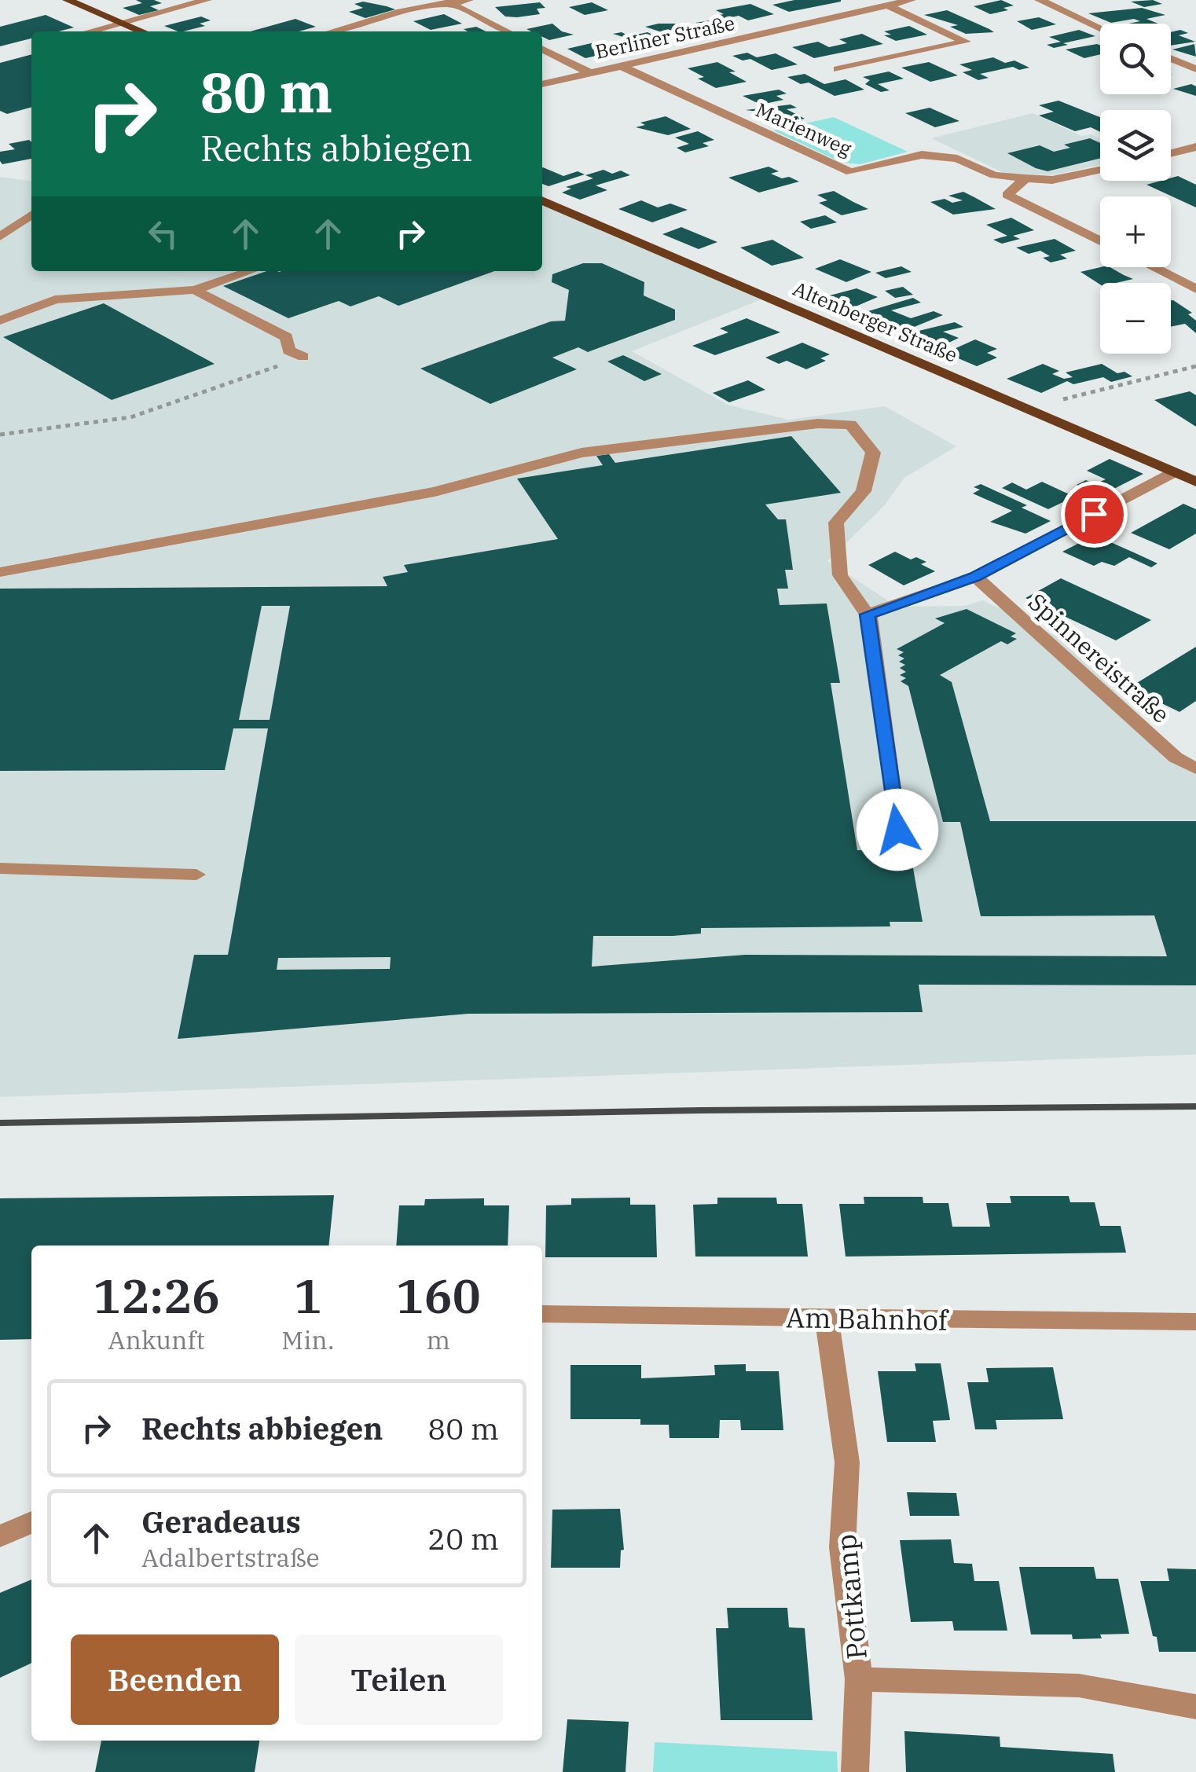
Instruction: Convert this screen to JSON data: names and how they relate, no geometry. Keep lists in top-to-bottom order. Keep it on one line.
{"streets":{"main road":["Altenberger Straße"],"street":["Berliner Straße","Marienweg","Spinnereistraße","Am Bahnhof","Pottkamp"]},"crossings":[["Berliner Straße","Marienweg"],["Am Bahnhof","Pottkamp"]],"page":{"map_buttons":["+","−"],"turn":["80 m","Rechts abbiegen"],"eta":["12:26","Ankunft","1","Min.","160","m"],"list":[{"name":"Rechts abbiegen","value":"80 m"},{"name":"Geradeaus","note":"Adalbertstraße","value":"20 m"}],"buttons":["Beenden","Teilen"]}}
